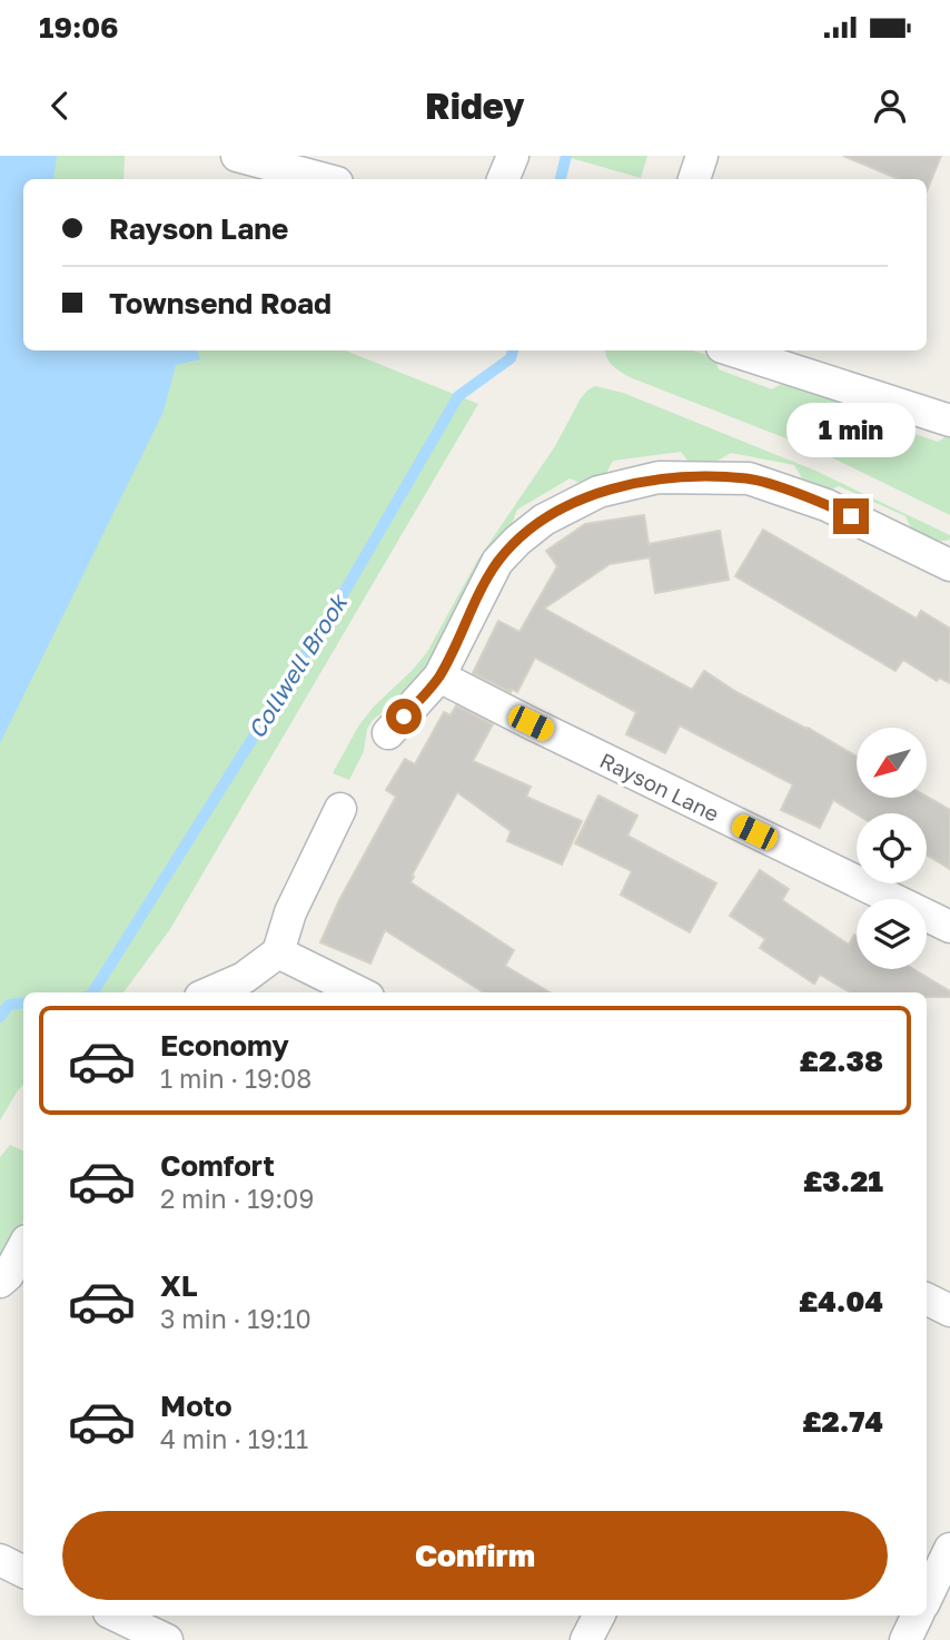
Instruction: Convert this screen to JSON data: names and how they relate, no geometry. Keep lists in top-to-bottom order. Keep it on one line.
{"streets":{"street":["Rayson Lane"]},"water":["Collwell Brook"],"north":"bottom left","page":{"status":"19:06","header":"Ridey","banner":["Rayson Lane","Townsend Road"],"bubble":"1 min","list":[{"name":"Economy","note":"1 min · 19:08","value":"£2.38"},{"name":"Comfort","note":"2 min · 19:09","value":"£3.21"},{"name":"XL","note":"3 min · 19:10","value":"£4.04"},{"name":"Moto","note":"4 min · 19:11","value":"£2.74"}],"buttons":"Confirm"}}
